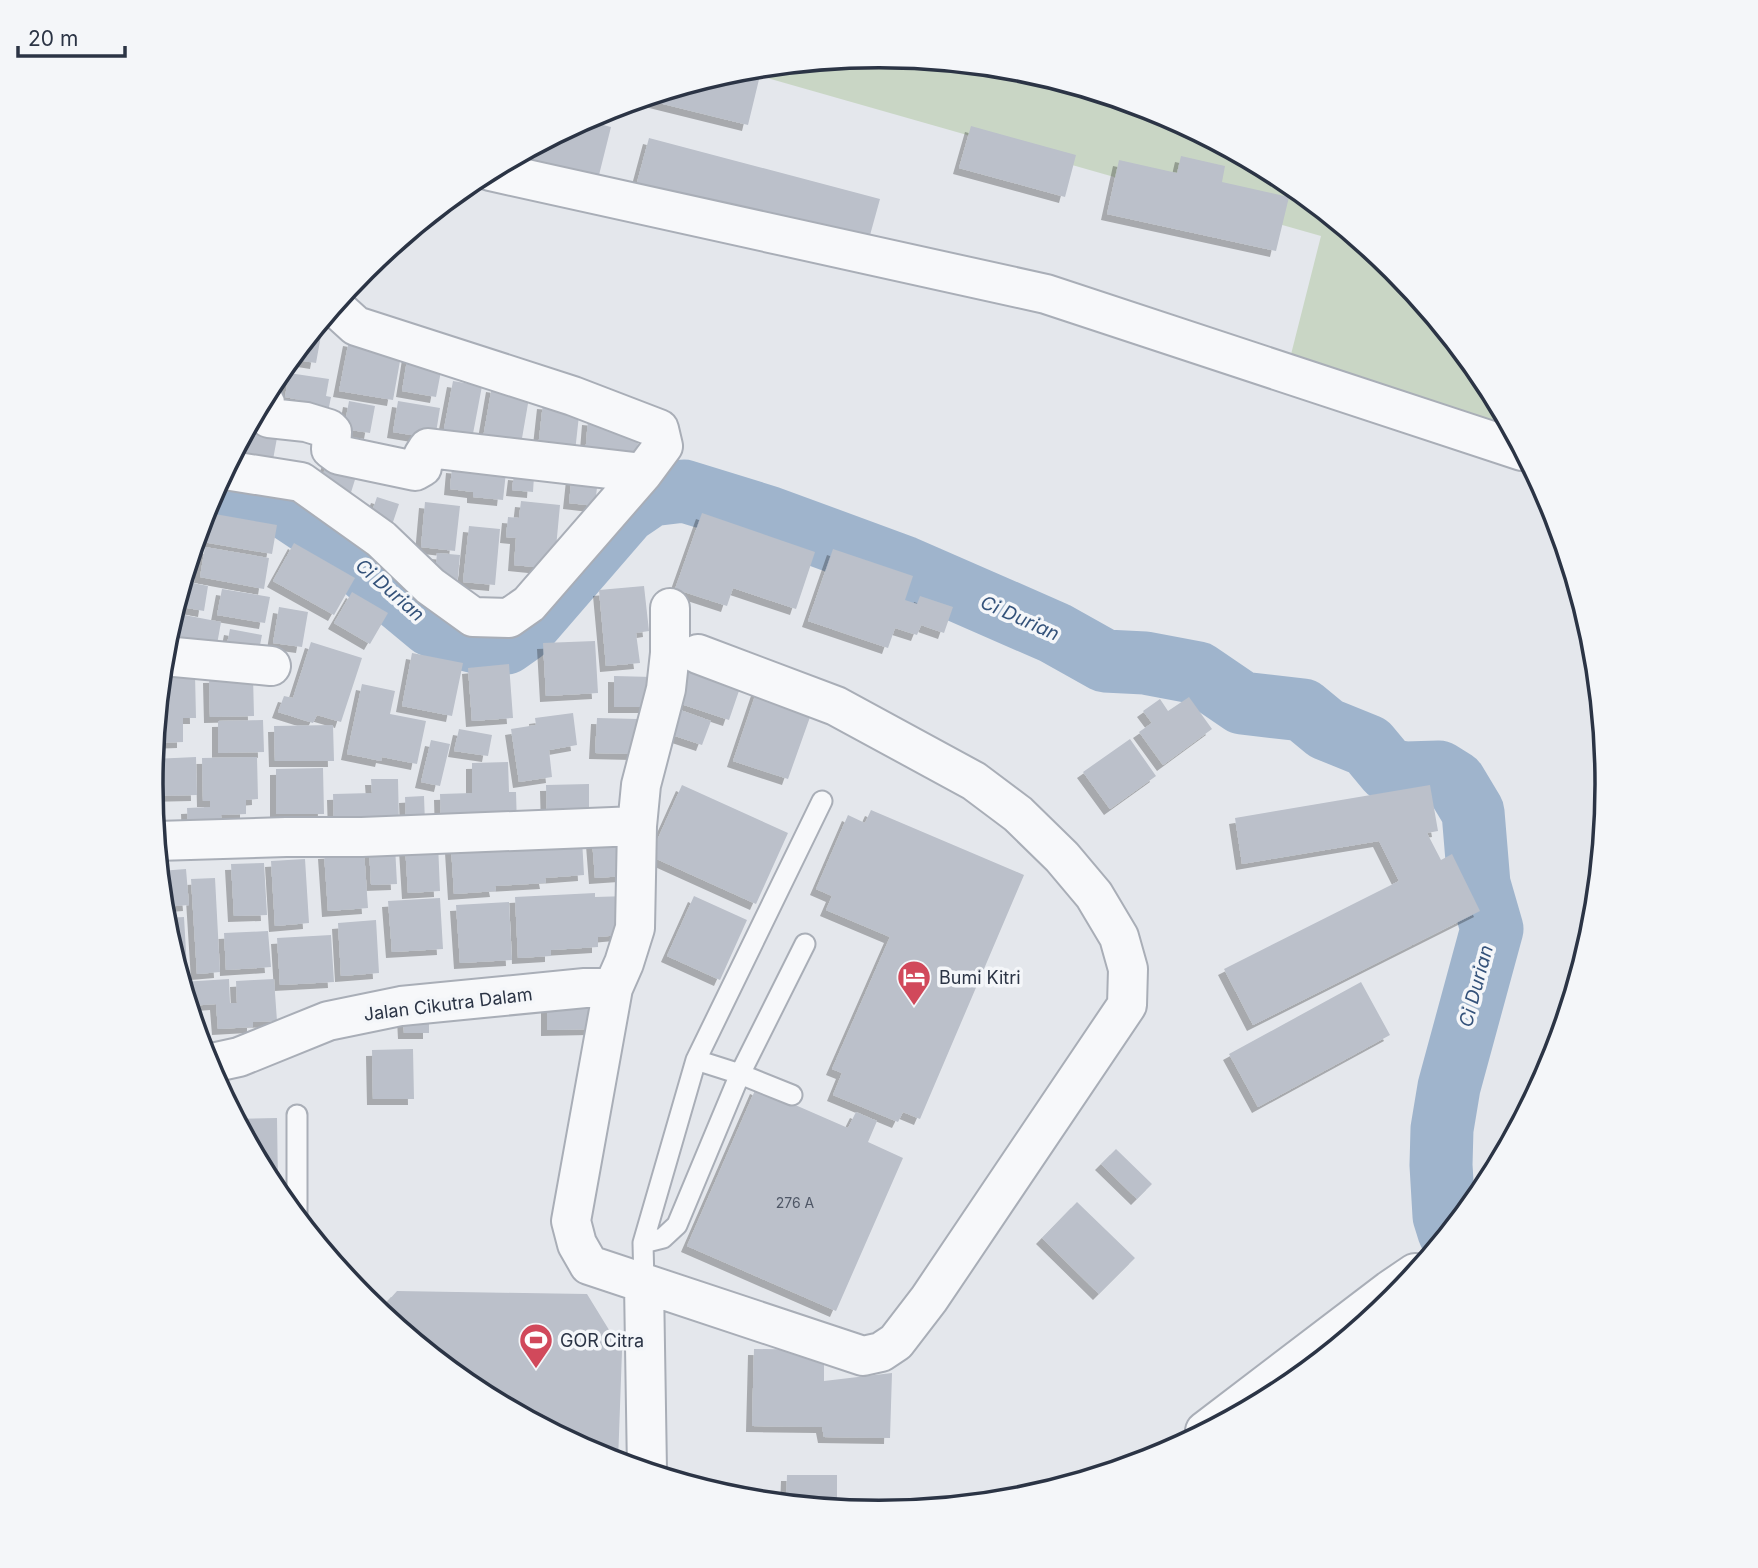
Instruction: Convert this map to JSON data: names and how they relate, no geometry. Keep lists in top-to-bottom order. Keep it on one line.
{"streets":{"street":["Jalan Cikutra Dalam"]},"water":["Ci Durian"],"places":{"hotel":["Bumi Kitri"],"sports":["GOR Citra"]},"house_numbers":["276 A"],"scale_bar":"20 m"}
